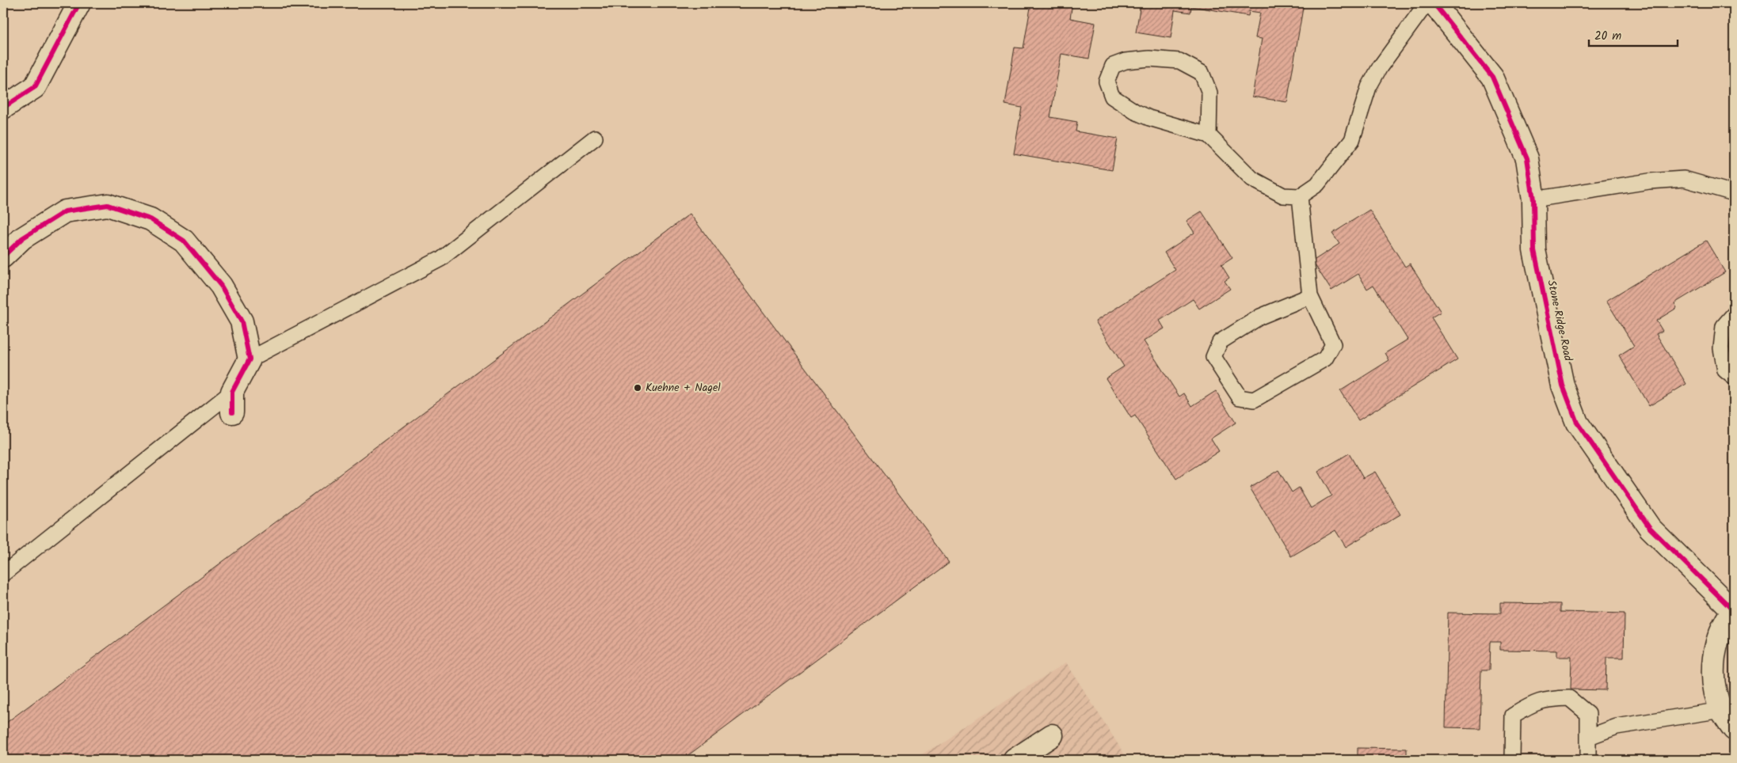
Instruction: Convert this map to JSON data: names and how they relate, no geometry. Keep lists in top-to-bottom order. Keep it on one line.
{"streets":{"street":["Stone Ridge Road"]},"places":["Kuehne + Nagel"],"scale_bar":"20 m"}
